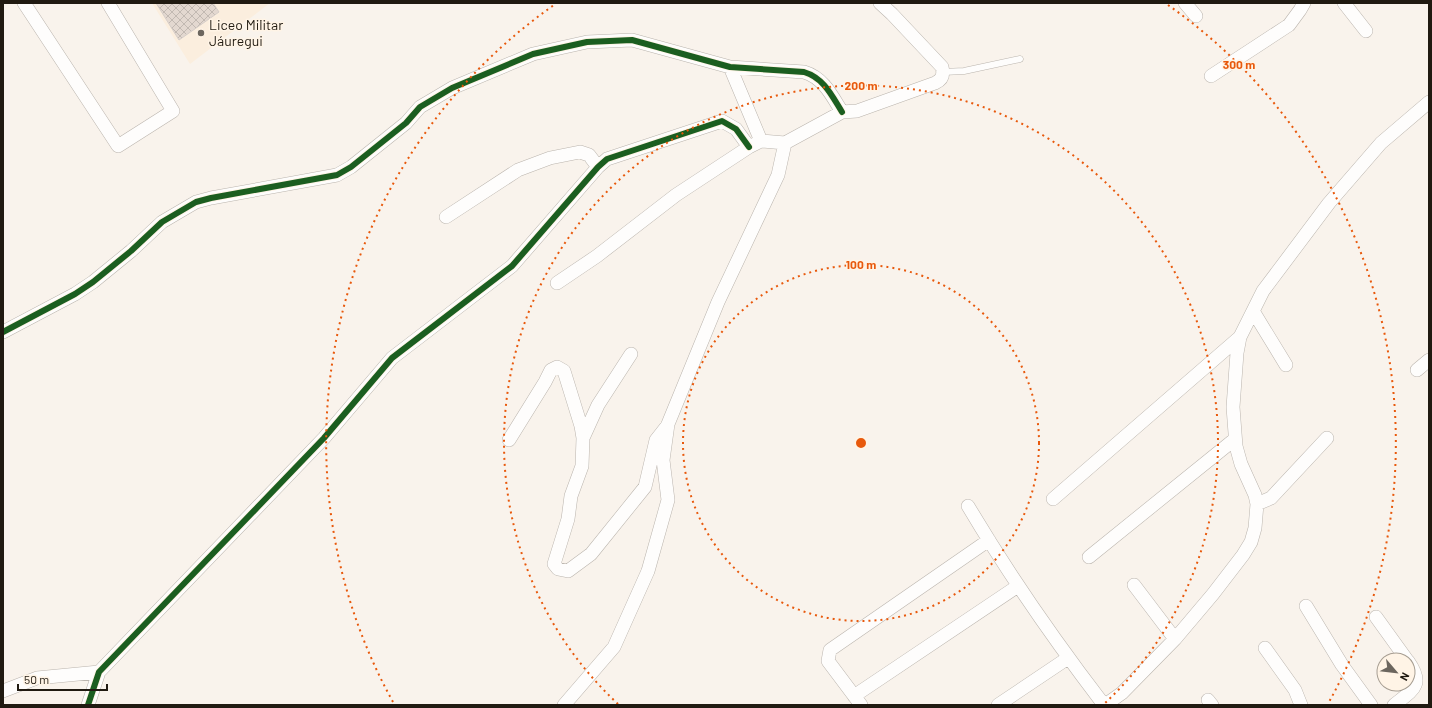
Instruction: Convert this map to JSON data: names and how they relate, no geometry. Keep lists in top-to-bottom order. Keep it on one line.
{"places":["Liceo Militar Jáuregui"],"scale_bar":"50 m","north":"bottom right","rings":["300 m","200 m","100 m"]}
